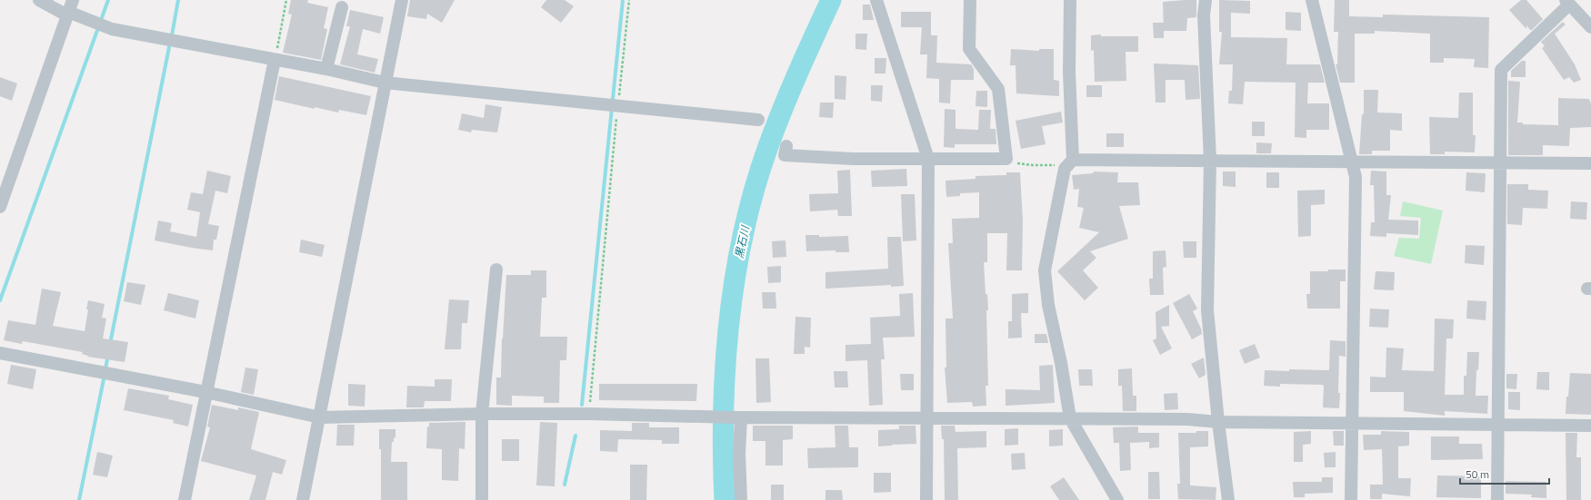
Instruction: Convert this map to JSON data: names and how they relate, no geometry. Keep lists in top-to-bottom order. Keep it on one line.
{"water":["黒石川"],"scale_bar":"50 m"}
